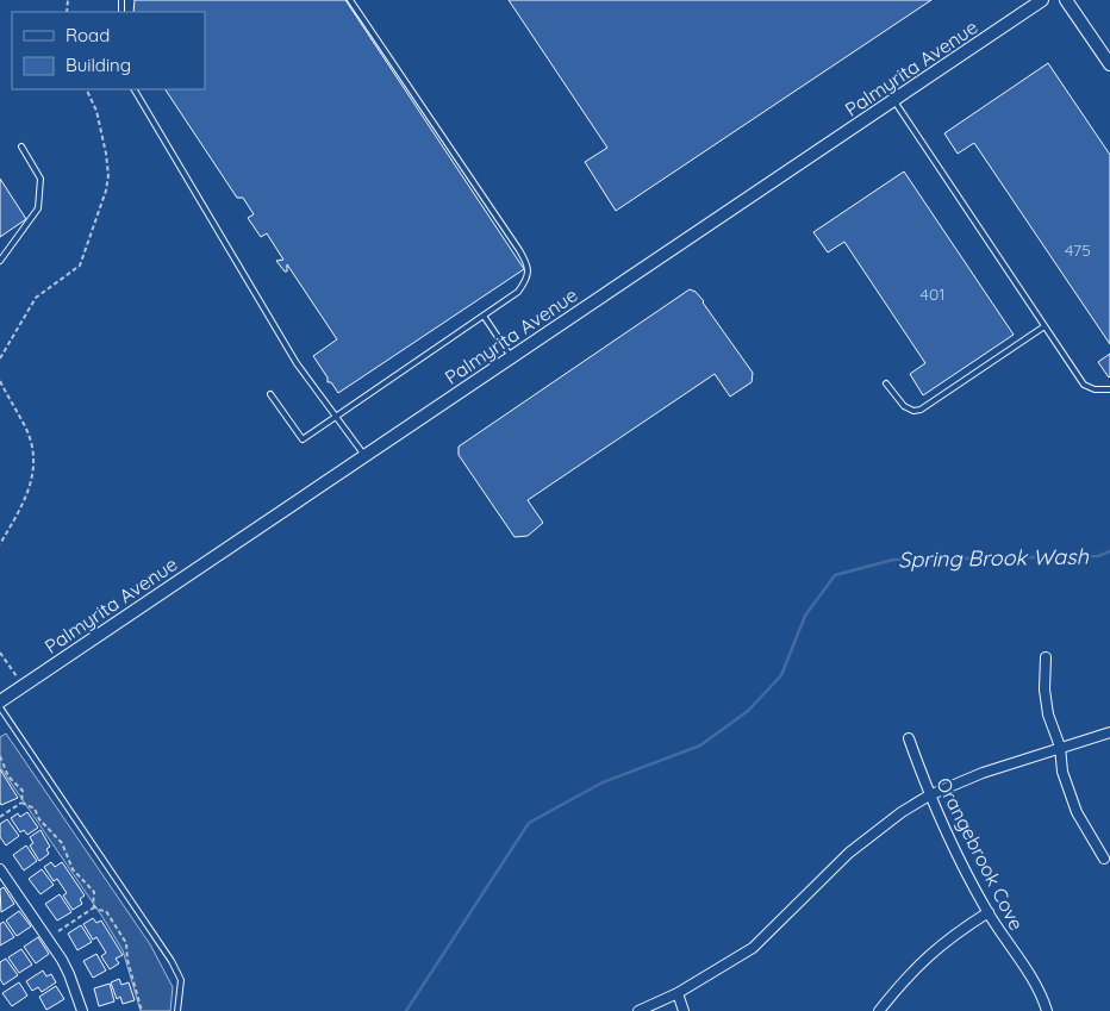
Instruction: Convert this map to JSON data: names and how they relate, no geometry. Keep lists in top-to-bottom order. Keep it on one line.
{"streets":{"street":["Palmyrita Avenue","Orangebrook Cove"]},"water":["Spring Brook Wash"],"house_numbers":["475","401"],"legend":["Road","Building"]}
